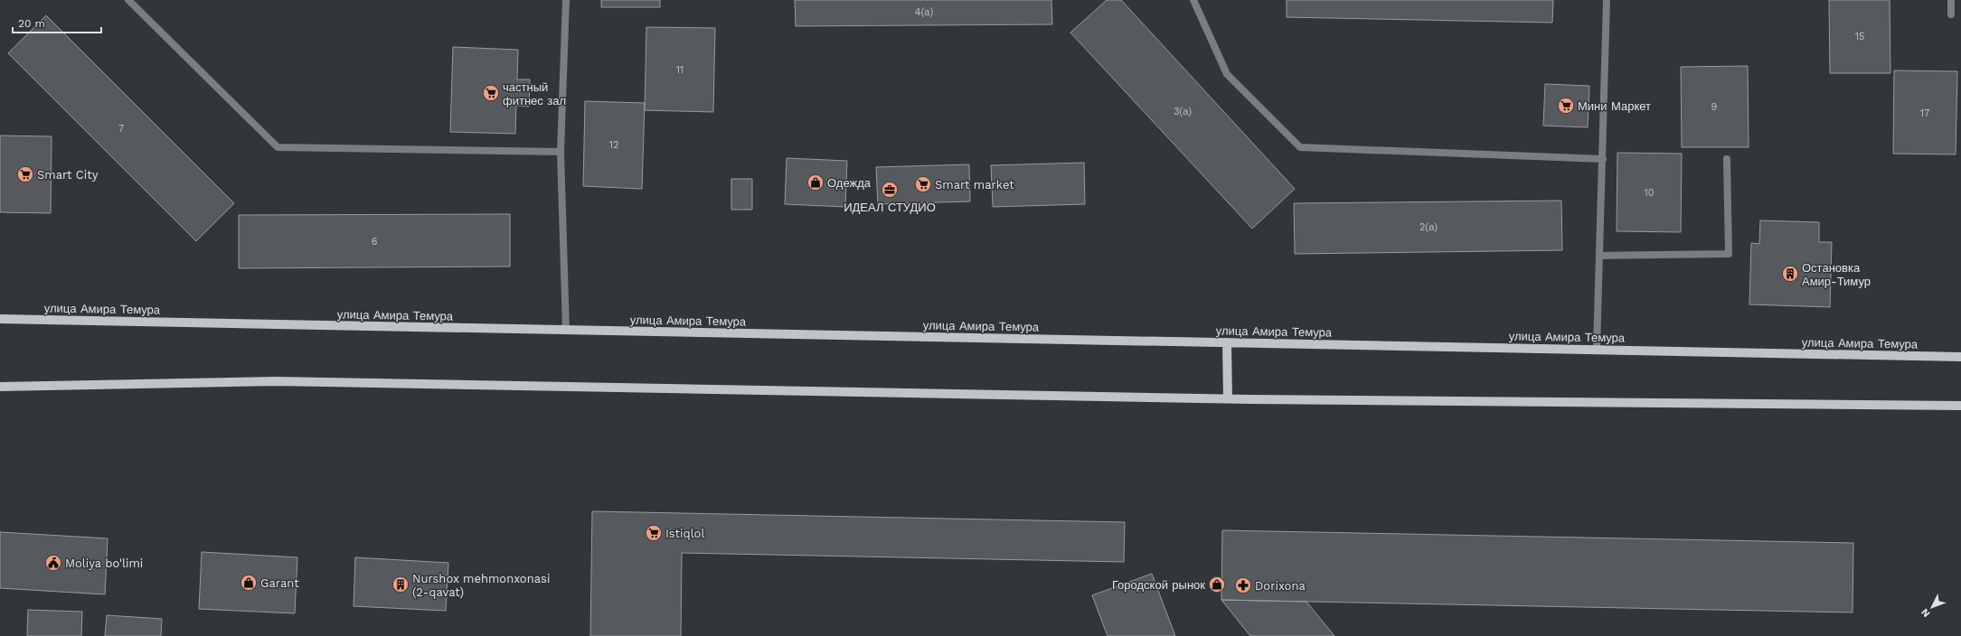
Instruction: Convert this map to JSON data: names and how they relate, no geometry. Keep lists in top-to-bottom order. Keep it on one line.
{"streets":{"main road":["улица Амира Темура"]},"places":{"supermarket":["частный фитнес зал","Мини Маркет","Smart City","Smart market","Istiqlol"],"shop":["Одежда","Garant","Городской рынок"],"office":["ИДЕАЛ СТУДИО"],"building":["Остановка Амир-Тимур","Nurshox mehmonxonasi (2-qavat)"],"public building":["Moliya bo'limi"],"pharmacy":["Dorixona"]},"house_numbers":["4(а)","15","11","9","3(а)","17","7","12","10","2(а)","6"],"scale_bar":"20 m","north":"bottom left"}
